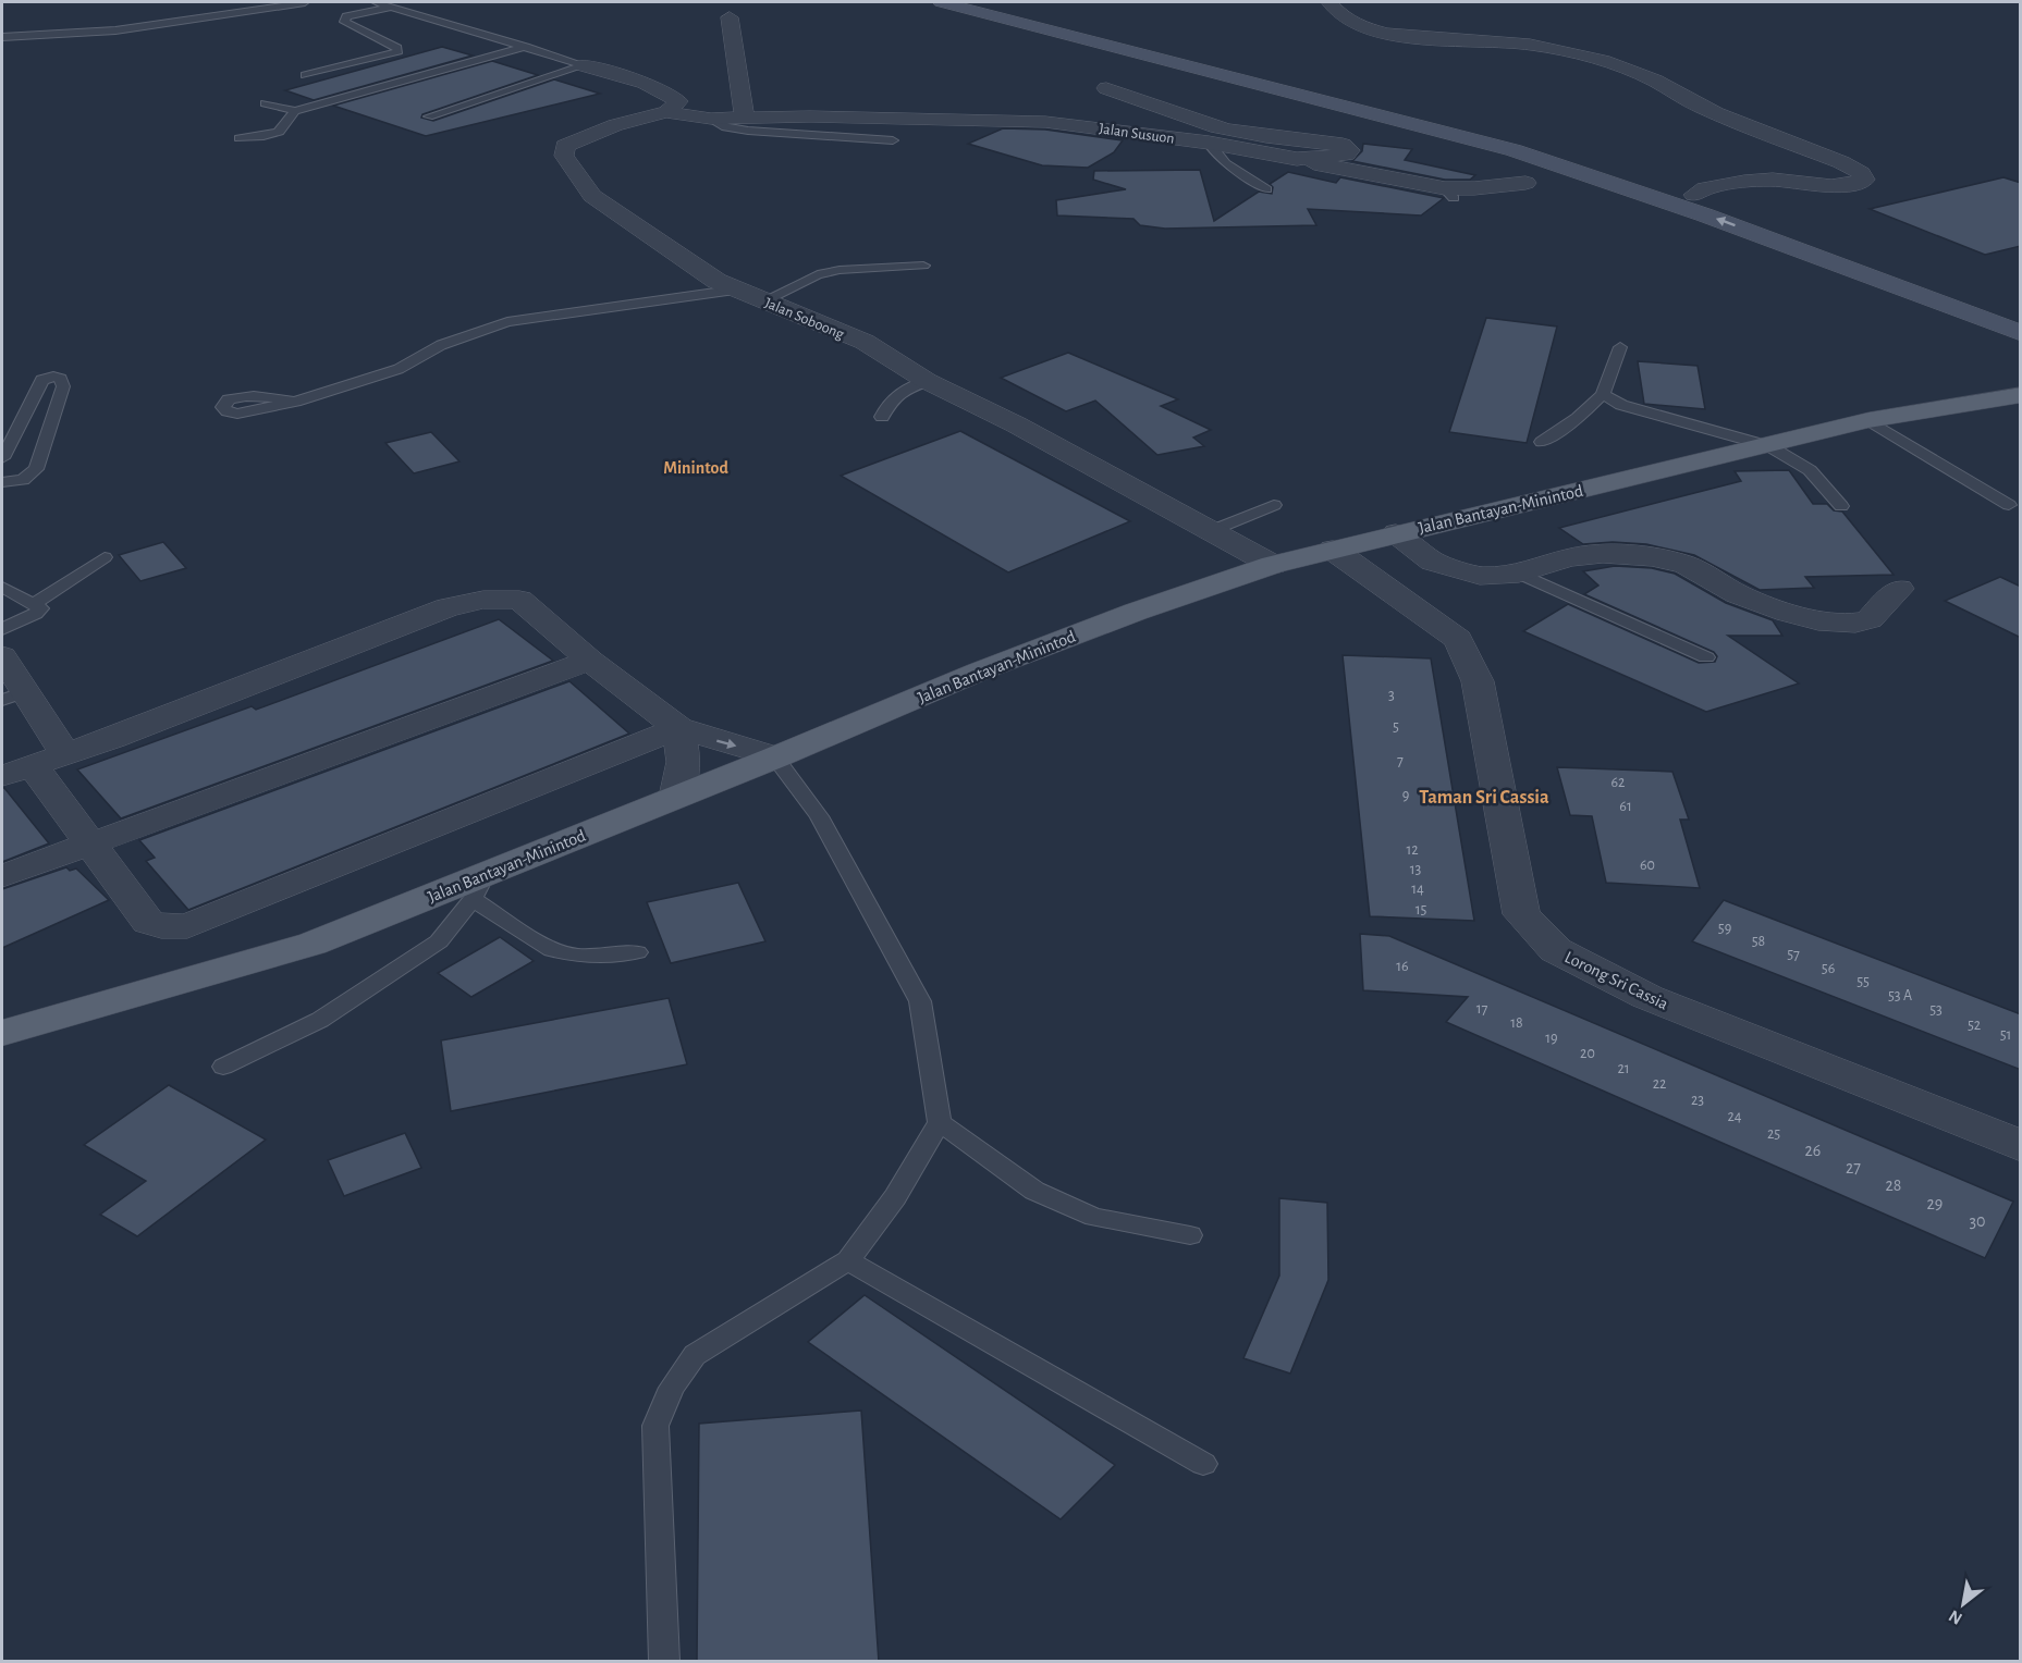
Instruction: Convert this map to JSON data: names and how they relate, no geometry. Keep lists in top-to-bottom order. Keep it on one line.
{"streets":{"main road":["Jalan Bantayan-Minintod"],"street":["Jalan Susuon","Jalan Soboong","Lorong Sri Cassia"]},"crossings":[["Jalan Susuon","Jalan Soboong"],["Jalan Soboong","Jalan Bantayan-Minintod"],["Jalan Bantayan-Minintod","Lorong Sri Cassia"]],"districts":["Minintod","Taman Sri Cassia"],"house_numbers":["3","5","7","62","9","61","12","60","13","14","15","59","58","57","16","56","55","53 A","17","53","18","52","51","19","20","21","22","23","24","25","26","27","28","29","30"],"north":"bottom left"}
